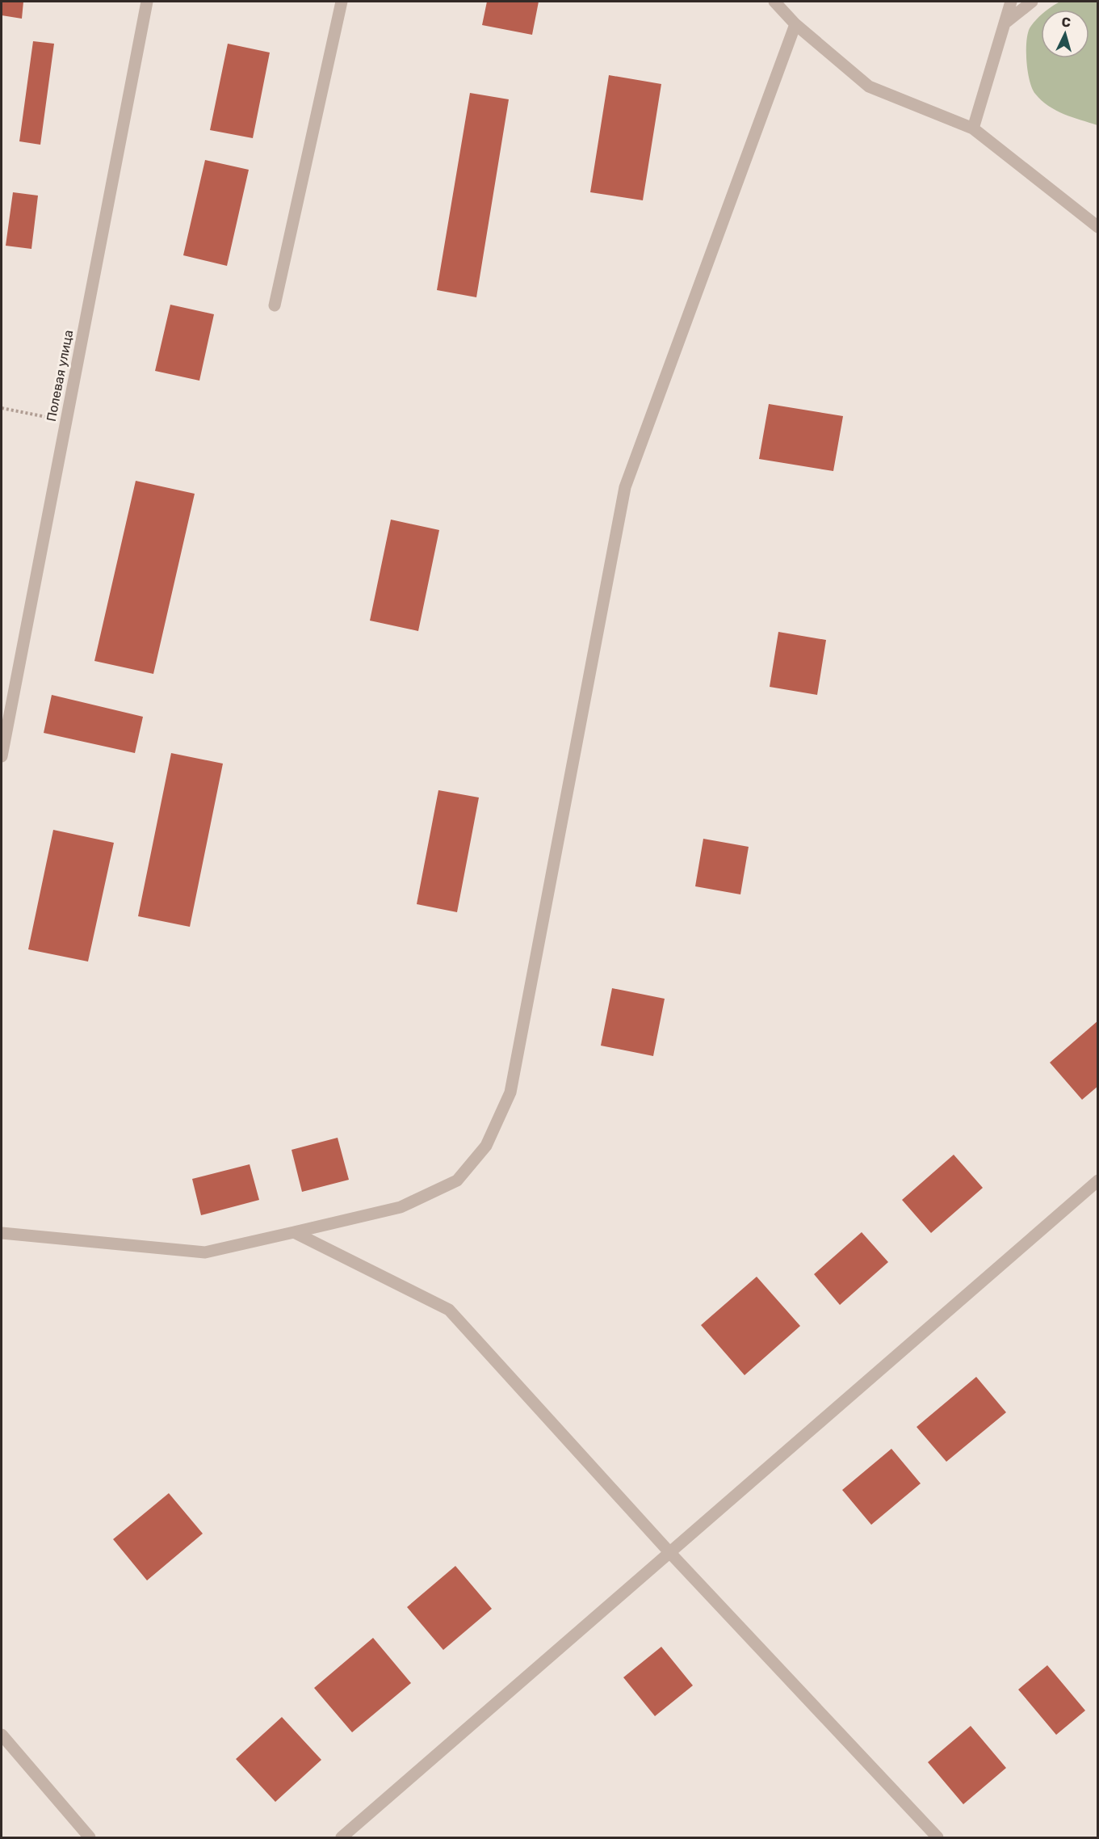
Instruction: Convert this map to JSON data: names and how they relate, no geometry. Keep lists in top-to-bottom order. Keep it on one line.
{"streets":{"street":["Полевая улица"]},"north":"top"}
